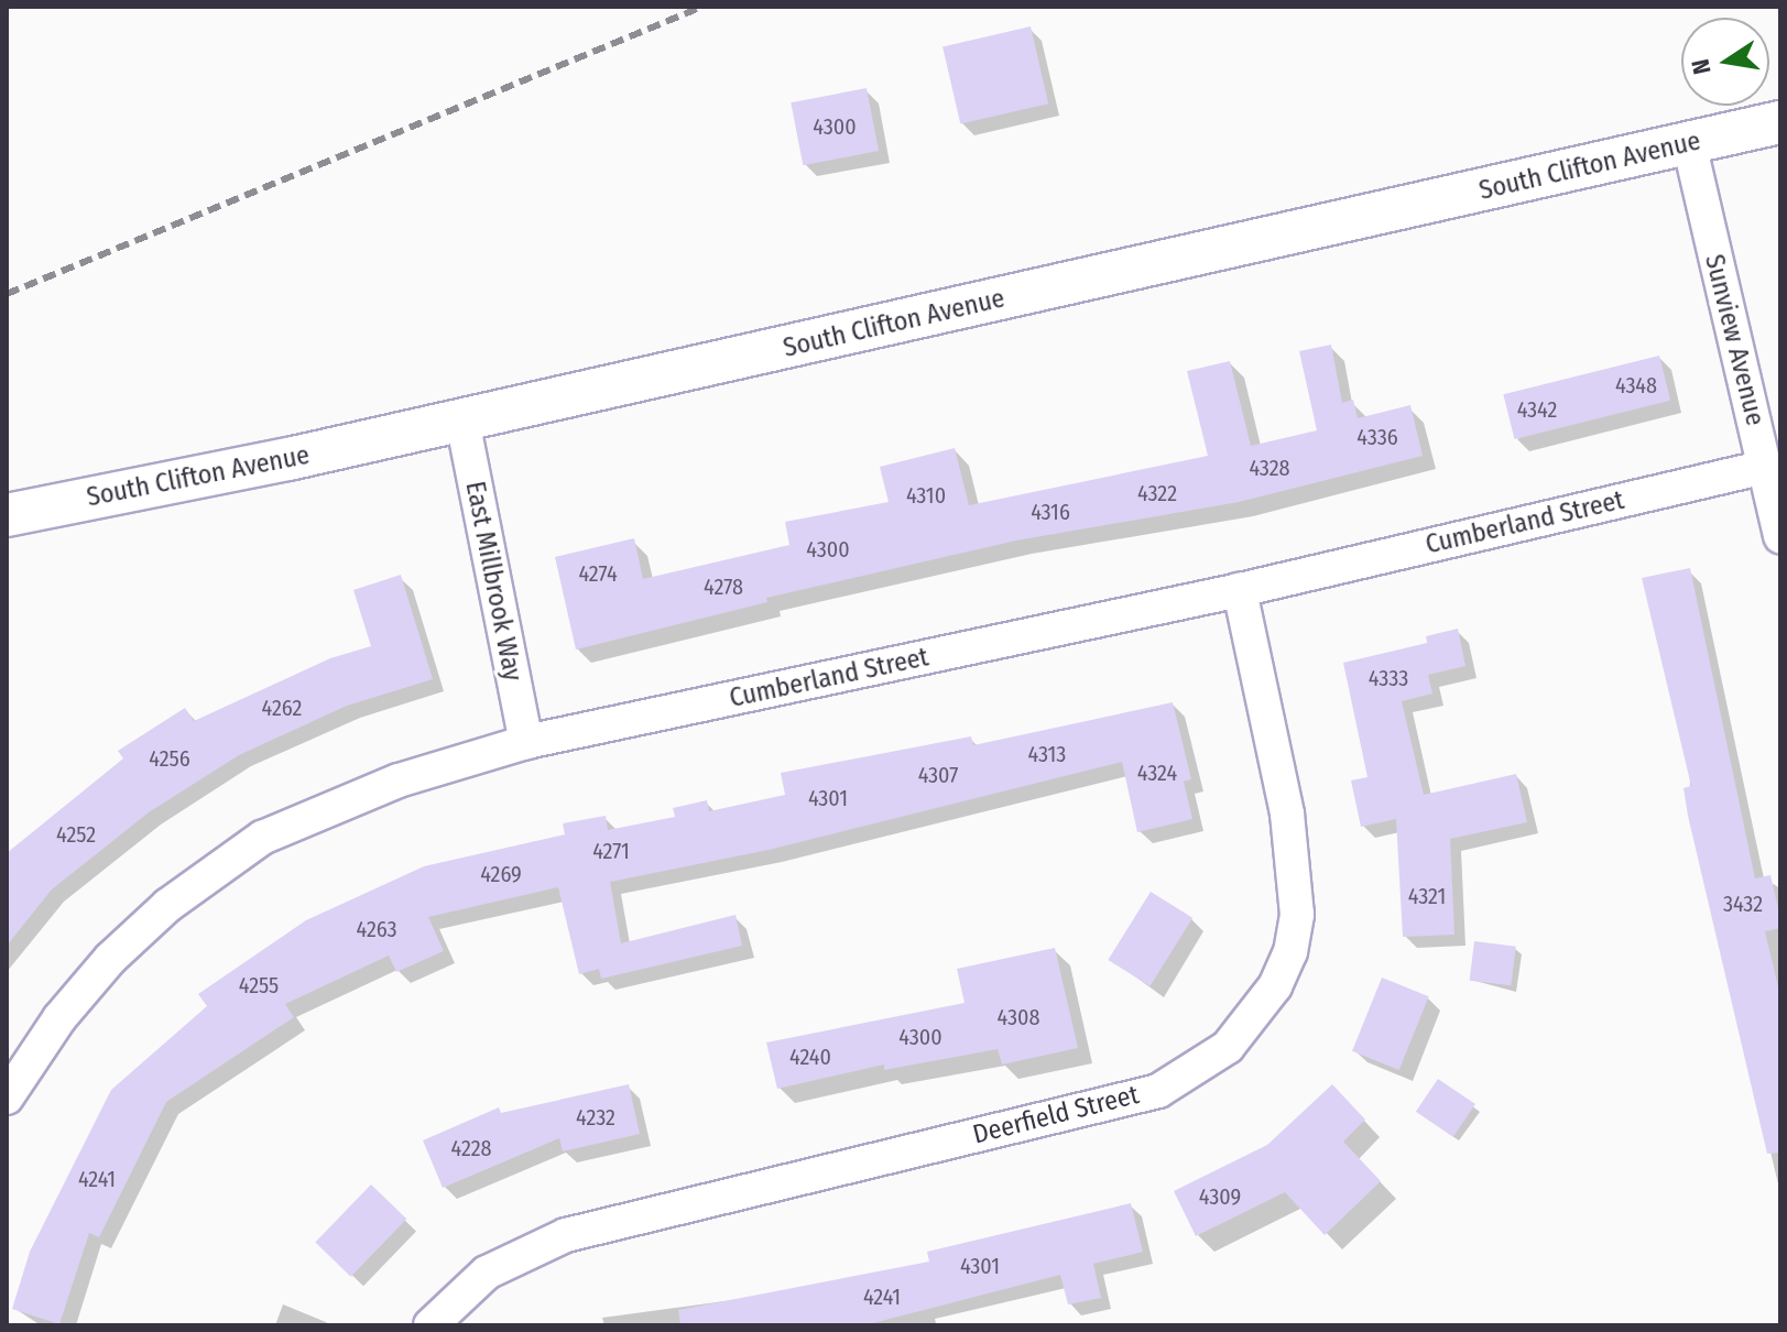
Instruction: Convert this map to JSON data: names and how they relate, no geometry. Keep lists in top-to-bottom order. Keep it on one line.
{"streets":{"street":["South Clifton Avenue","Sunview Avenue","Cumberland Street","East Millbrook Way","Deerfield Street"]},"crossings":[["South Clifton Avenue","Sunview Avenue"],["South Clifton Avenue","East Millbrook Way"],["Sunview Avenue","Cumberland Street"],["Cumberland Street","East Millbrook Way"],["Cumberland Street","Deerfield Street"]],"house_numbers":["4300","4348","4342","4336","4328","4322","4310","4316","4300","4274","4278","4333","4262","4313","4256","4324","4307","4301","4252","4271","4269","4321","3432","4263","4255","4308","4300","4240","4232","4228","4241","4309","4301","4241"],"north":"left"}
